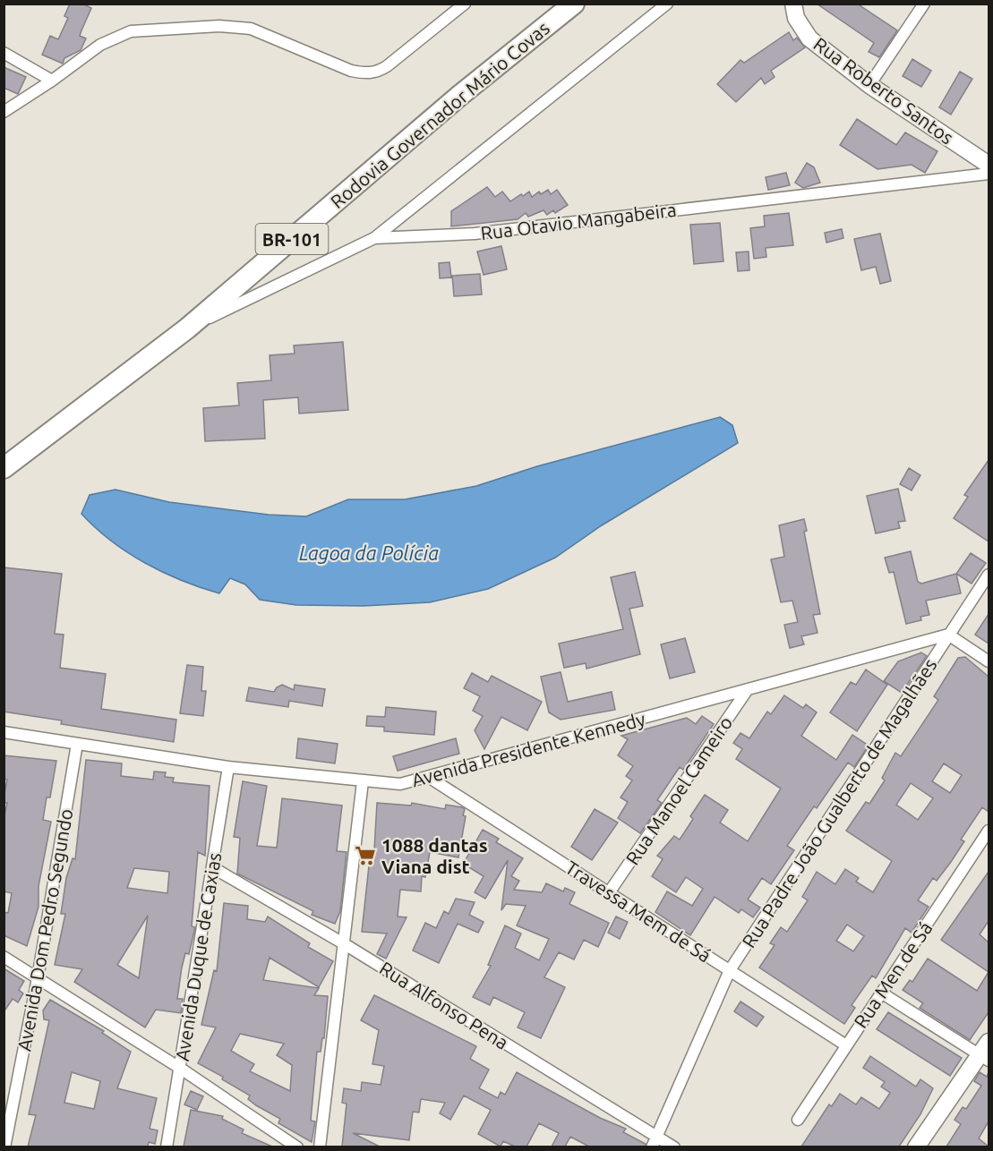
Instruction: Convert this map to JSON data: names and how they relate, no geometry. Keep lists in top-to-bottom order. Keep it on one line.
{"streets":{"highway":["Rodovia Governador Mário Covas","BR-101"],"main road":["Rua Roberto Santos"],"street":["Rua Otavio Mangabeira","Avenida Presidente Kennedy","Rua Manoel Cameiro","Rua Padre João Gualberto de Magalhães","Travessa Mem de Sá","Avenida Dom Pedro Segundo","Avenida Duque de Caxias","Rua Men de Sá","Rua Alfonso Pena"]},"crossings":[["Rodovia Governador Mário Covas","Rua Otavio Mangabeira"],["Avenida Presidente Kennedy","Rua Manoel Cameiro"],["Avenida Presidente Kennedy","Rua Padre João Gualberto de Magalhães"],["Avenida Presidente Kennedy","Travessa Mem de Sá"],["Avenida Presidente Kennedy","Avenida Dom Pedro Segundo"],["Avenida Presidente Kennedy","Avenida Duque de Caxias"],["Rua Manoel Cameiro","Travessa Mem de Sá"],["Rua Padre João Gualberto de Magalhães","Travessa Mem de Sá"],["Rua Padre João Gualberto de Magalhães","Rua Alfonso Pena"],["Travessa Mem de Sá","Rua Men de Sá"],["Avenida Duque de Caxias","Rua Alfonso Pena"]],"water":["Lagoa da Polícia"],"places":{"supermarket":["1088 dantas Viana dist"]}}
